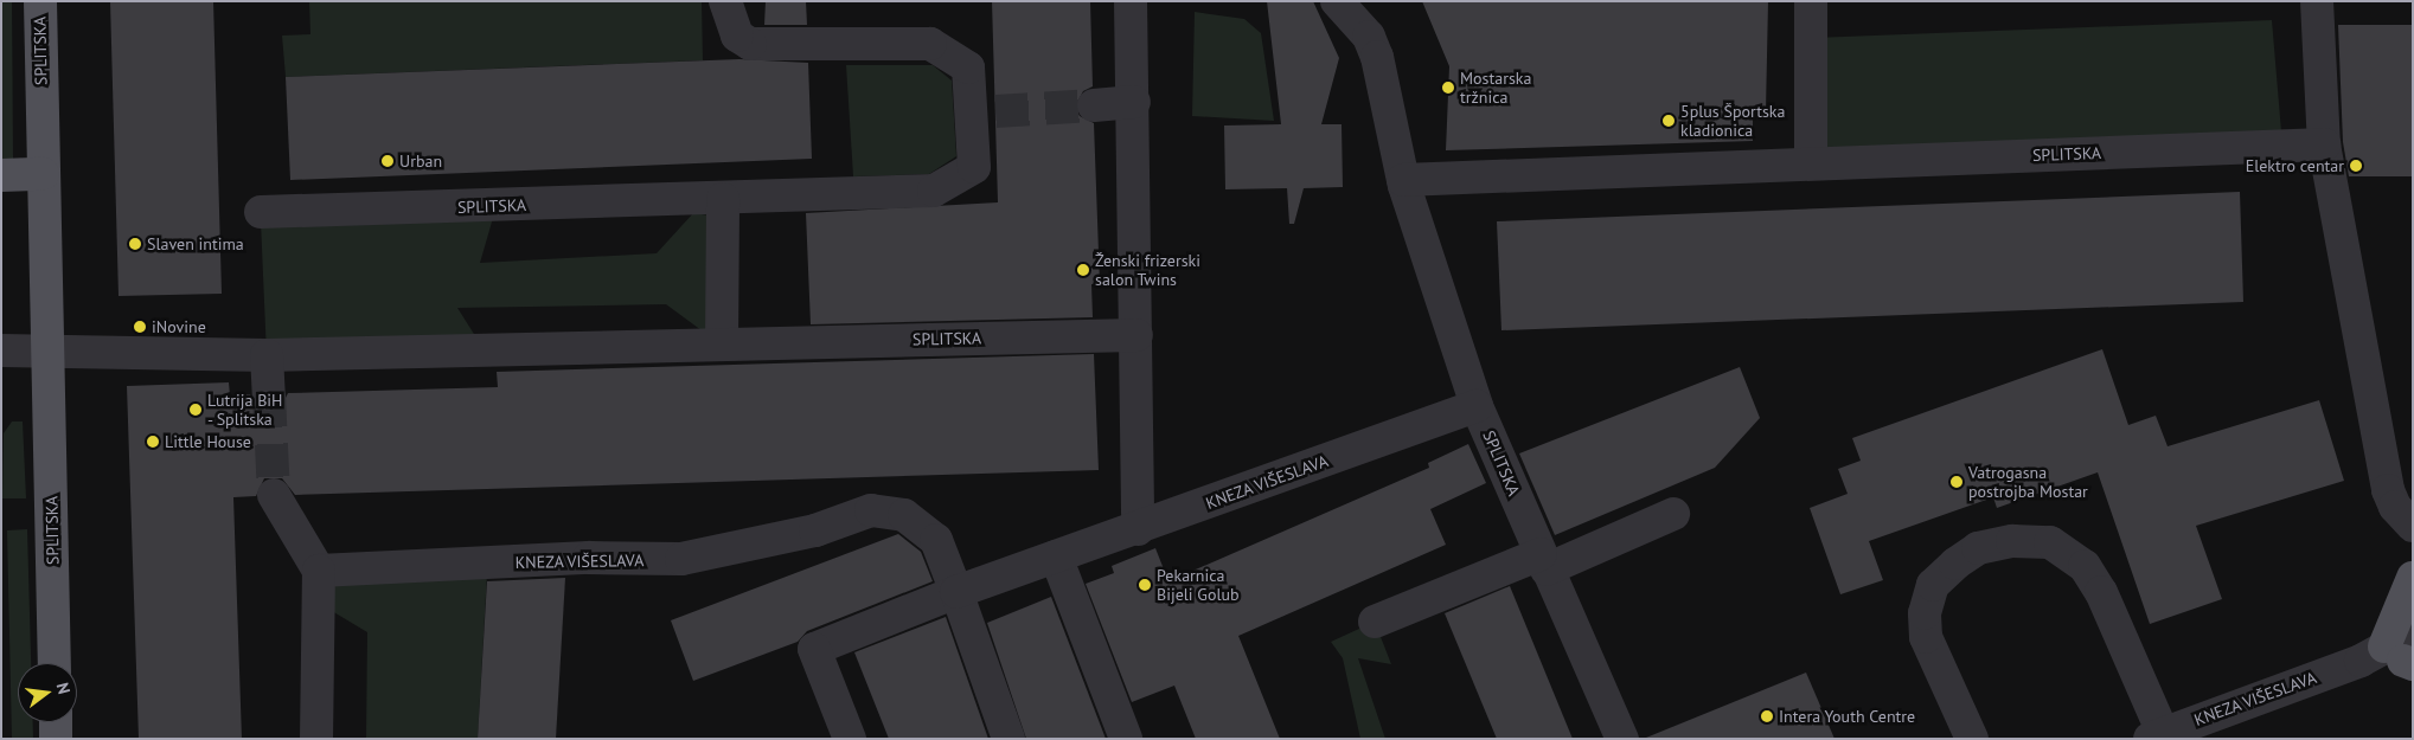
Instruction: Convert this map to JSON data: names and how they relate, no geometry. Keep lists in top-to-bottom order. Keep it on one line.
{"streets":{"main road":["SPLITSKA"],"street":["KNEZA VIŠESLAVA"]},"crossings":[["SPLITSKA","KNEZA VIŠESLAVA"]],"places":["Mostarska tržnica","5plus Športska kladionica","Urban","Elektro centar","Slaven intima","Ženski frizerski salon Twins","iNovine","Lutrija BiH - Splitska","Little House","Vatrogasna postrojba Mostar","Pekarnica Bijeli Golub","Intera Youth Centre"],"north":"right"}
